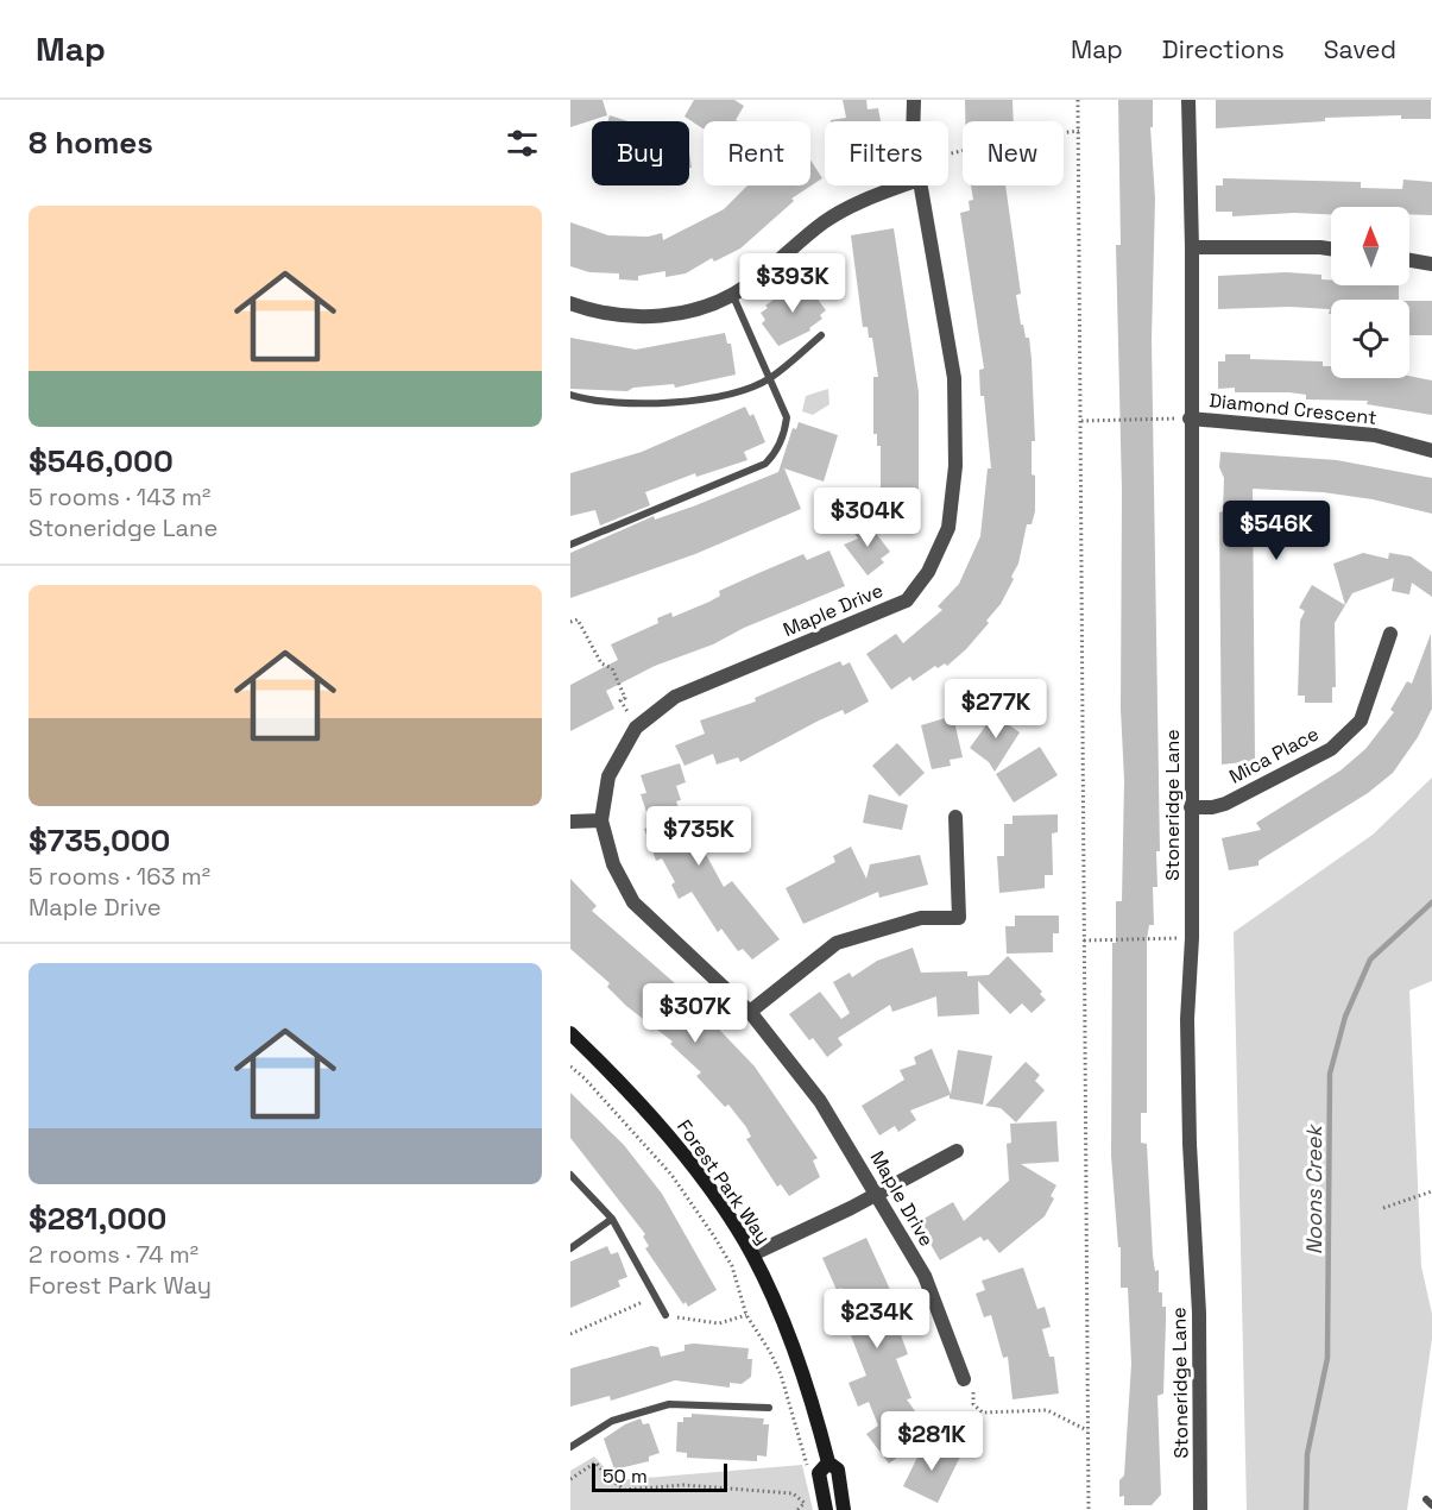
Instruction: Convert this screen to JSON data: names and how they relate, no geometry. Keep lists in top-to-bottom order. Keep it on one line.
{"streets":{"street":["Diamond Crescent","Maple Drive","Mica Place","Stoneridge Lane","Forest Park Way"]},"crossings":[["Diamond Crescent","Stoneridge Lane"],["Mica Place","Stoneridge Lane"]],"water":["Noons Creek"],"scale_bar":"50 m","north":"top","page":{"header":"Map","nav":["Map","Directions","Saved"],"heading":"8 homes","chip":["Buy","Rent","Filters","New"],"list":[{"name":"$546,000","note":"5 rooms · 143 m² · Stoneridge Lane"},{"name":"$735,000","note":"5 rooms · 163 m² · Maple Drive"},{"name":"$281,000","note":"2 rooms · 74 m² · Forest Park Way"}],"price":["$393K","$304K","$546K","$277K","$735K","$307K","$234K","$281K"],"scale":"50 m"}}
